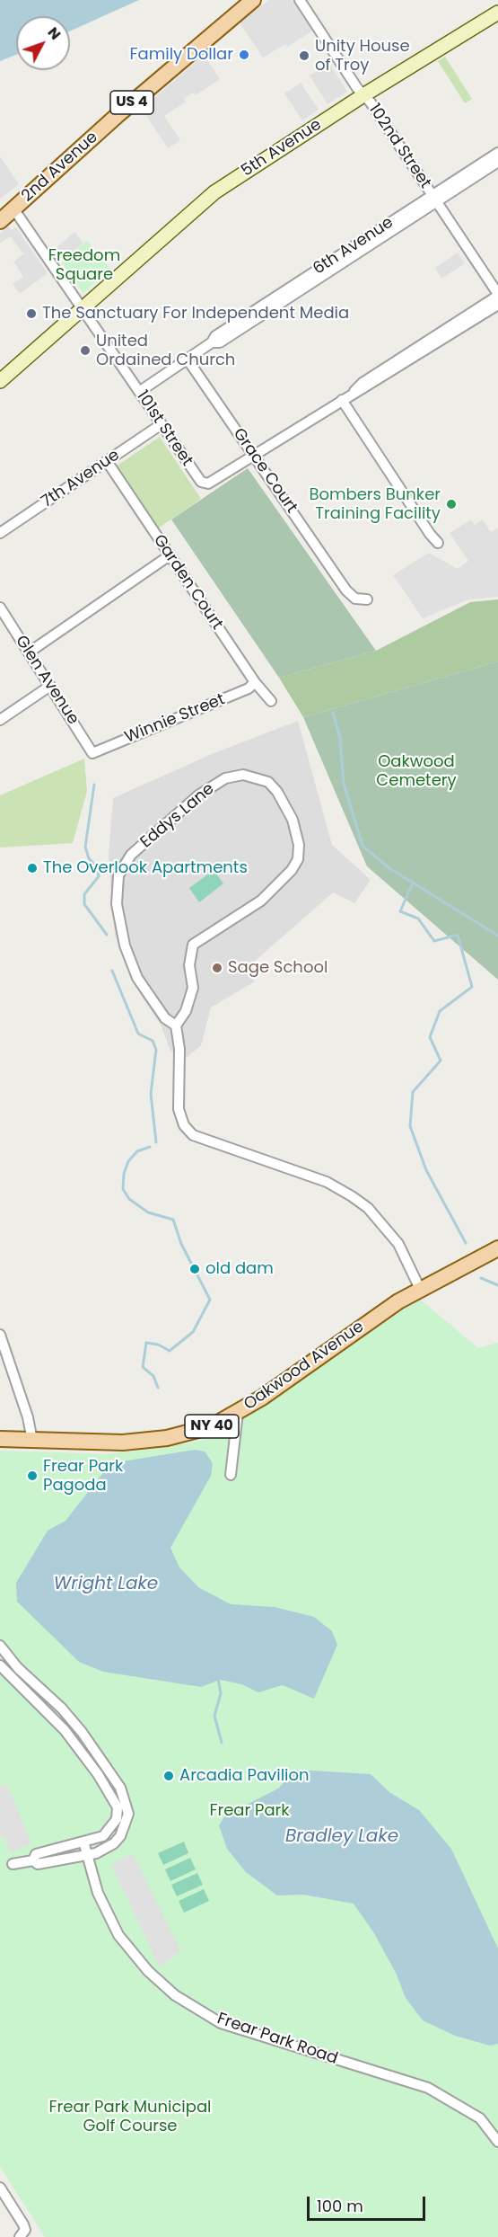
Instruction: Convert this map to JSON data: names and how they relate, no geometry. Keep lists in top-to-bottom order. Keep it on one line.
{"streets":{"main road":["US 4","2nd Avenue","Oakwood Avenue","NY 40"],"street":["102nd Street","5th Avenue","6th Avenue","101st Street","Grace Court","7th Avenue","Garden Court","Glen Avenue","Winnie Street","Eddys Lane","Frear Park Road"]},"crossings":[["US 4","2nd Avenue"],["US 4","101st Street"],["102nd Street","5th Avenue"],["102nd Street","6th Avenue"],["5th Avenue","101st Street"],["2nd Avenue","101st Street"],["6th Avenue","101st Street"],["6th Avenue","Grace Court"],["101st Street","Grace Court"],["101st Street","7th Avenue"],["7th Avenue","Garden Court"],["Garden Court","Winnie Street"],["Glen Avenue","Winnie Street"]],"water":["Wright Lake","Bradley Lake"],"parks":["Freedom Square","Oakwood Cemetery","Frear Park","Frear Park Municipal Golf Course"],"places":["Family Dollar","Unity House of Troy","The Sanctuary For Independent Media","United Ordained Church","Bombers Bunker Training Facility","The Overlook Apartments","Sage School","old dam","Frear Park Pagoda","Arcadia Pavilion"],"scale_bar":"100 m","north":"top right"}
